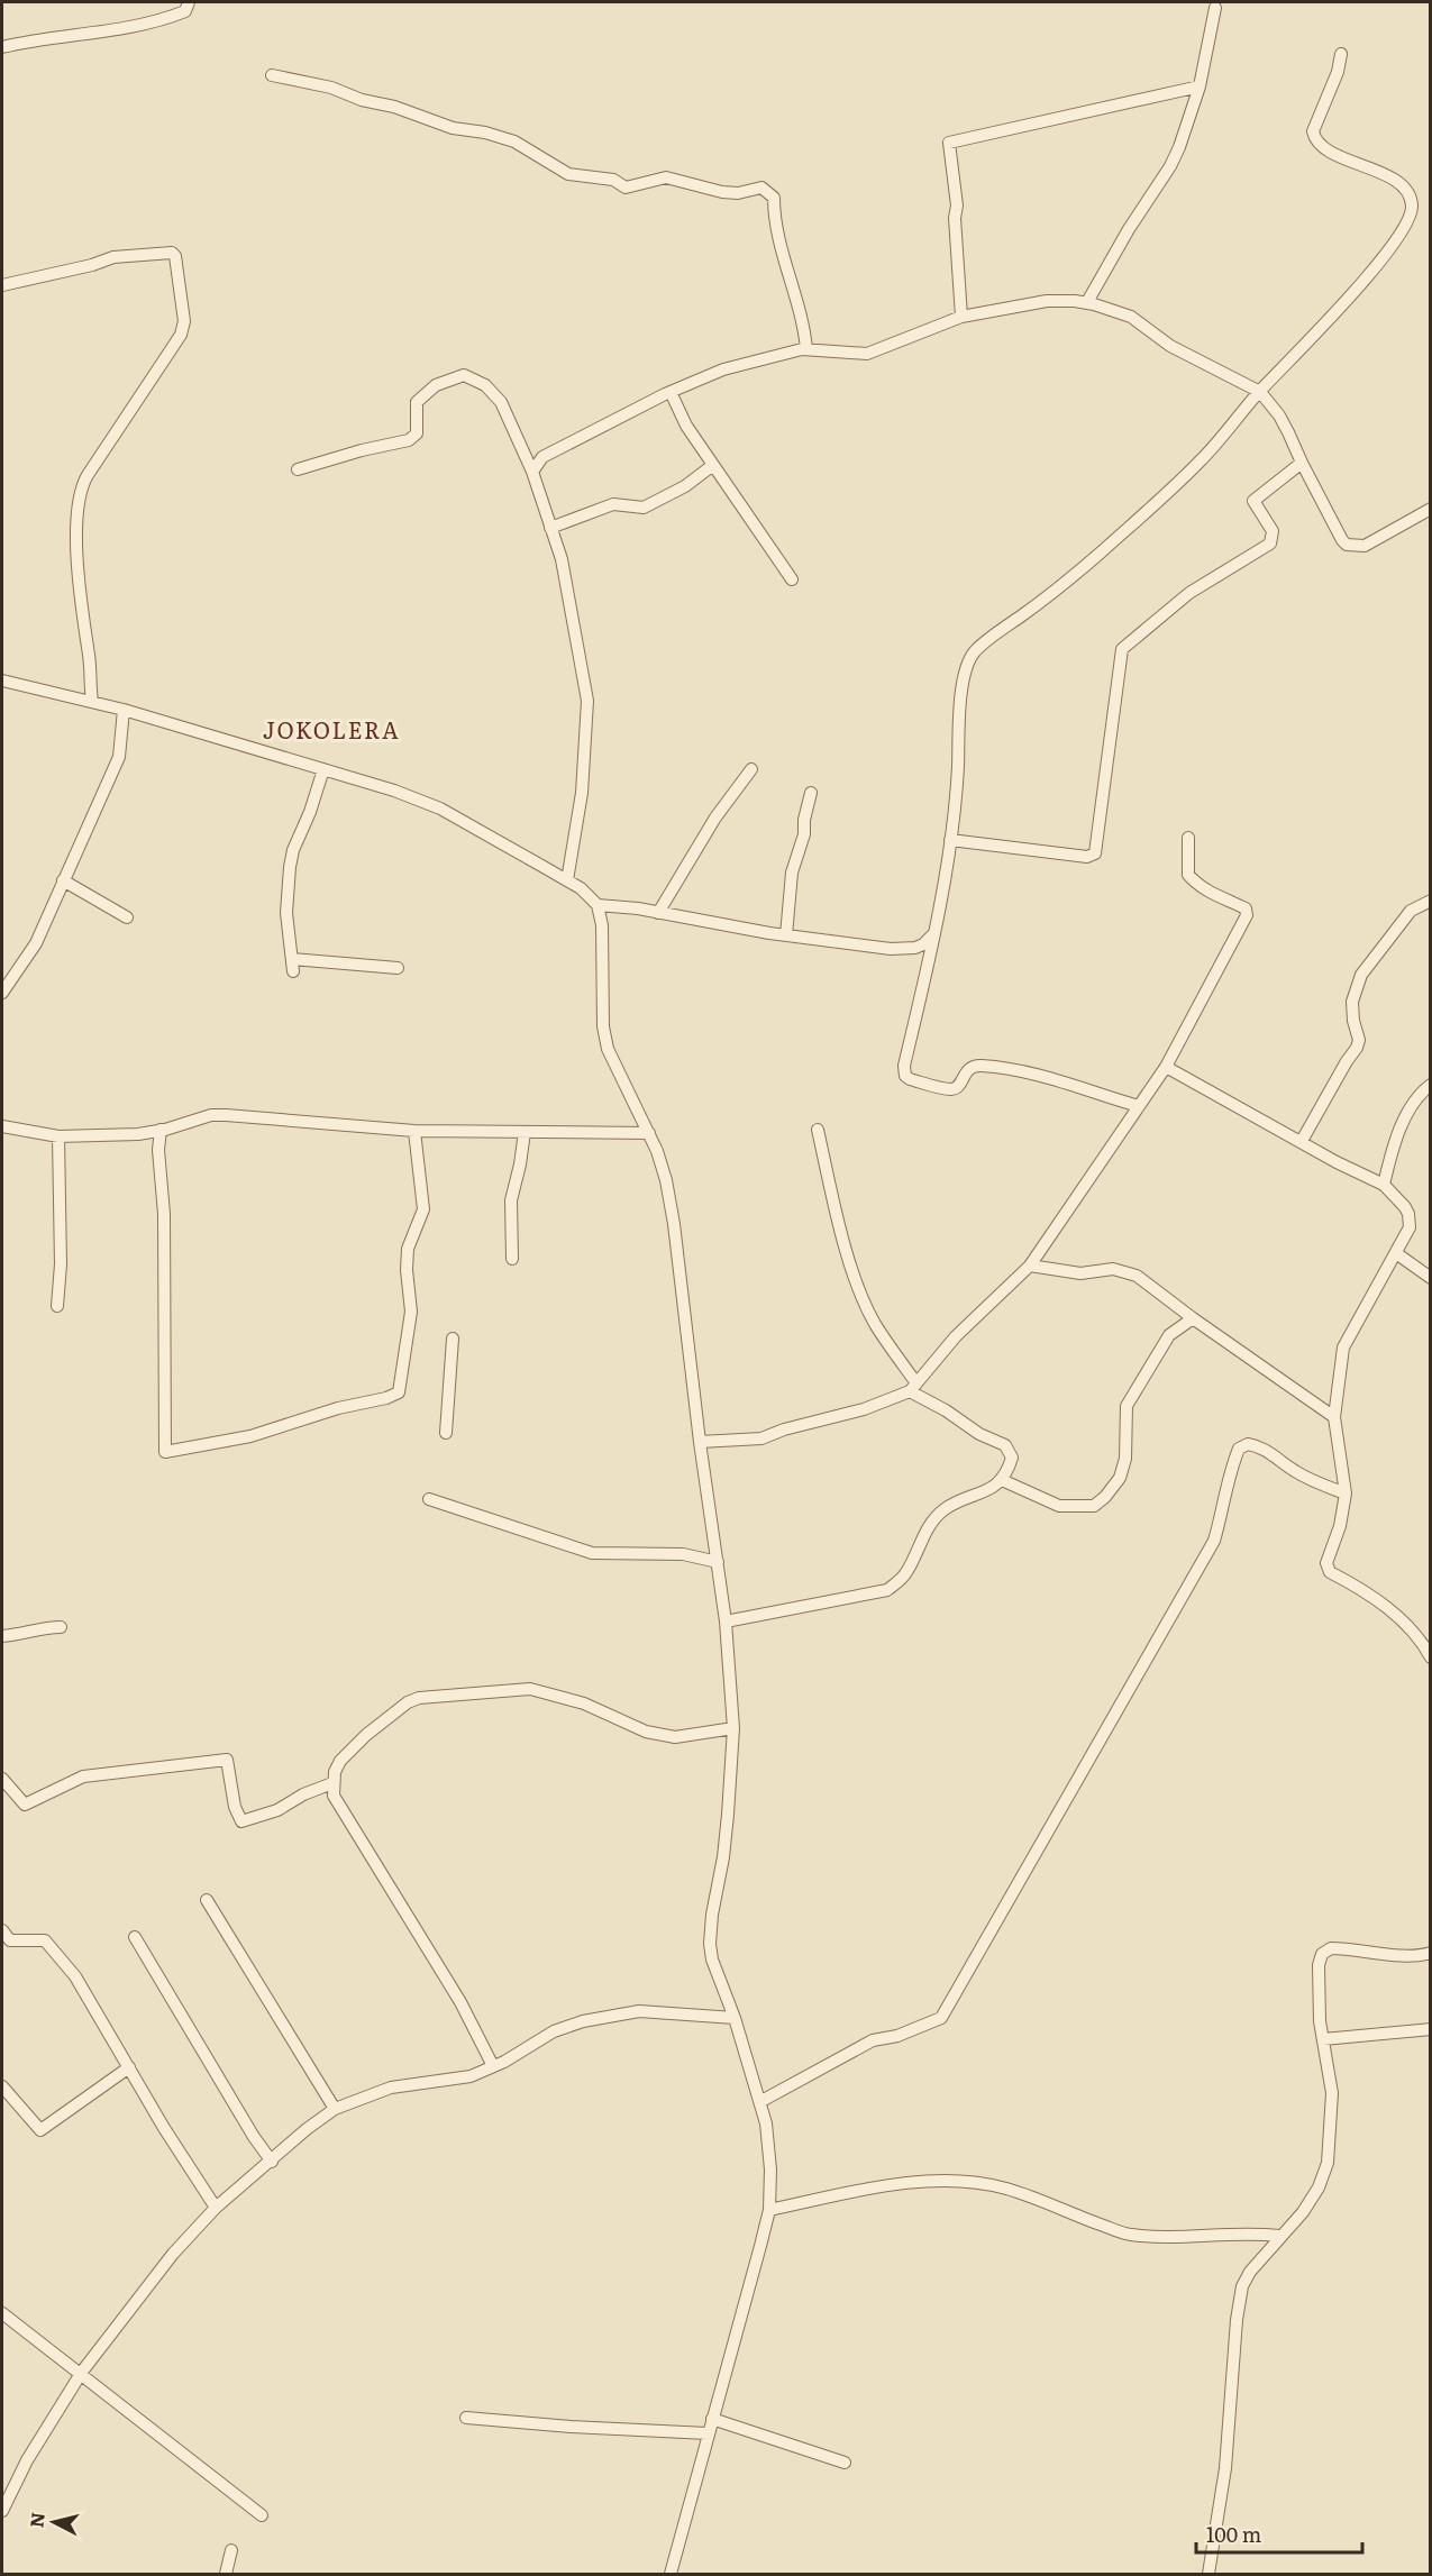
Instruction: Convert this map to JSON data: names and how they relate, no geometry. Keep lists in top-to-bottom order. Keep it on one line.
{"districts":["JOKOLERA"],"scale_bar":"100 m","north":"left"}
